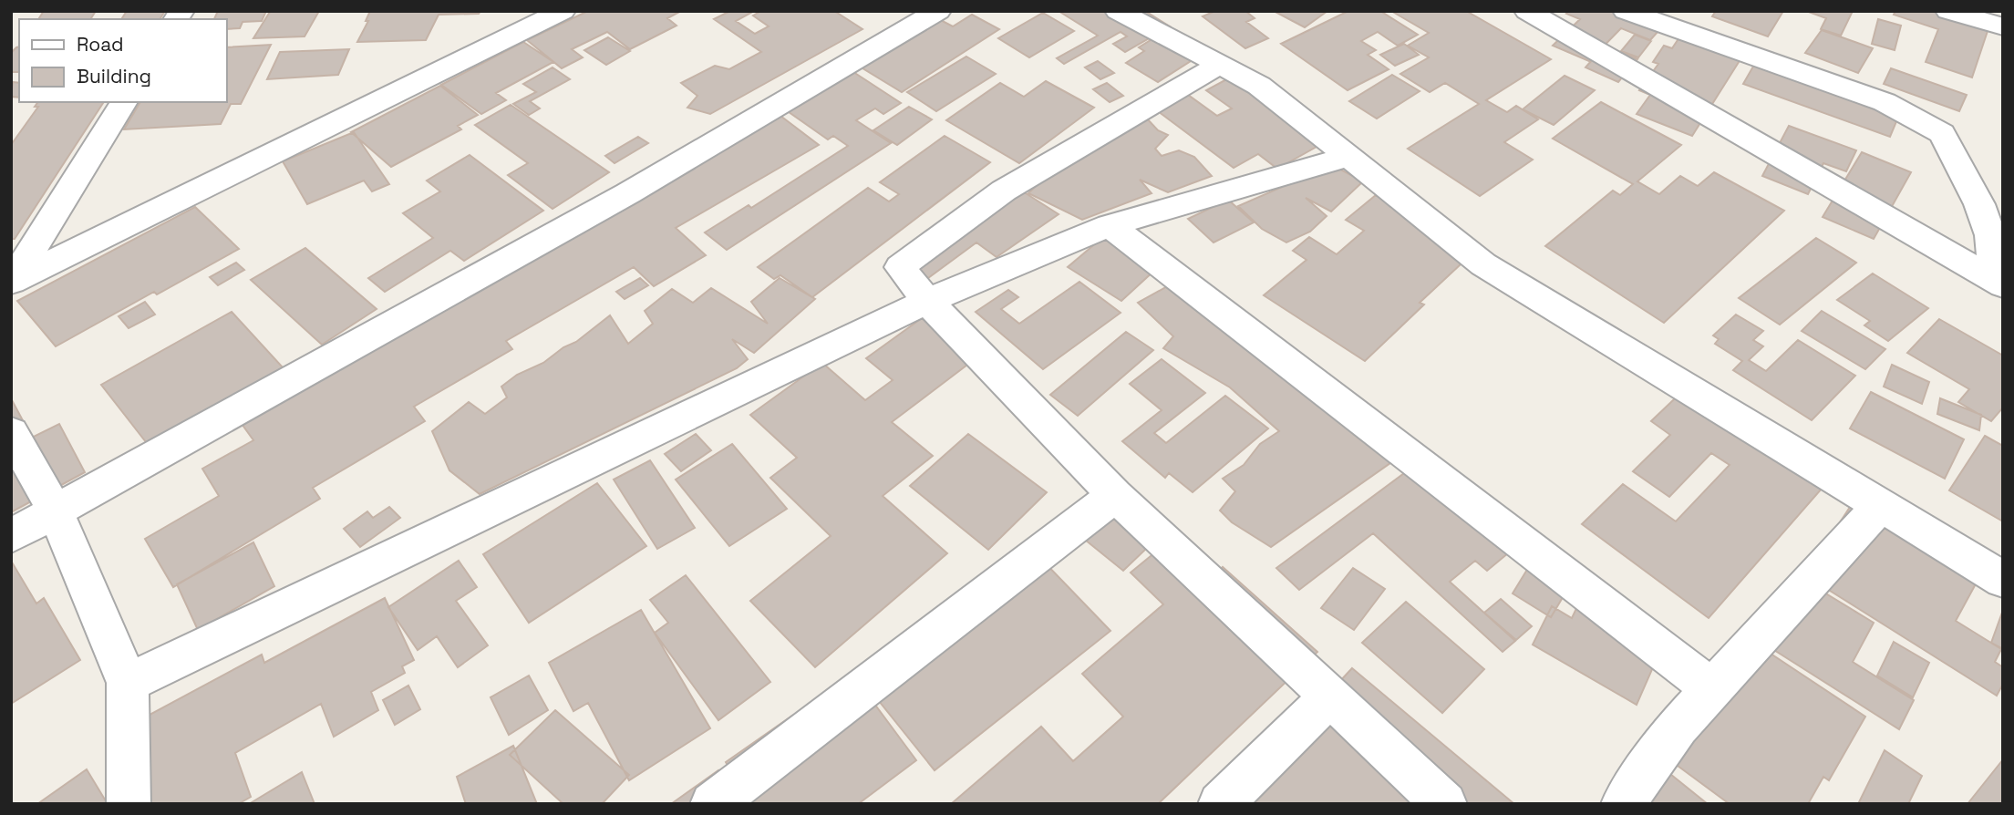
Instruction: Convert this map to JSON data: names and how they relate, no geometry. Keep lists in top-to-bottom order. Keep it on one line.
{"legend":["Road","Building"]}
